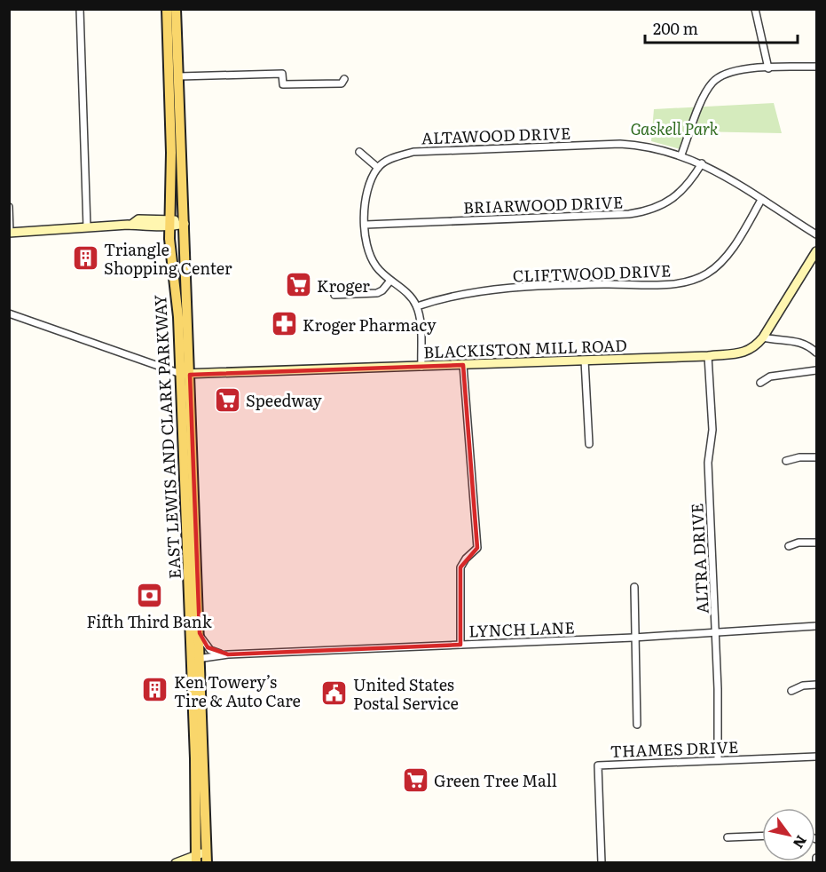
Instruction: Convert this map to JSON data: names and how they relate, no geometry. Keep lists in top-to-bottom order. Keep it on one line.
{"streets":{"main road":["BLACKISTON MILL ROAD","EAST LEWIS AND CLARK PARKWAY"],"street":["ALTAWOOD DRIVE","BRIARWOOD DRIVE","CLIFTWOOD DRIVE","ALTRA DRIVE","LYNCH LANE","THAMES DRIVE"]},"crossings":[["ALTAWOOD DRIVE","BRIARWOOD DRIVE"],["ALTAWOOD DRIVE","CLIFTWOOD DRIVE"],["BLACKISTON MILL ROAD","EAST LEWIS AND CLARK PARKWAY"],["BLACKISTON MILL ROAD","ALTRA DRIVE"],["EAST LEWIS AND CLARK PARKWAY","LYNCH LANE"],["ALTRA DRIVE","LYNCH LANE"],["ALTRA DRIVE","THAMES DRIVE"]],"parks":["Gaskell Park"],"places":{"building":["Triangle Shopping Center","Ken Towery’s Tire & Auto Care"],"supermarket":["Kroger","Speedway","Green Tree Mall"],"pharmacy":["Kroger Pharmacy"],"bank":["Fifth Third Bank"],"public building":["United States Postal Service"]},"scale_bar":"200 m","north":"bottom right"}
